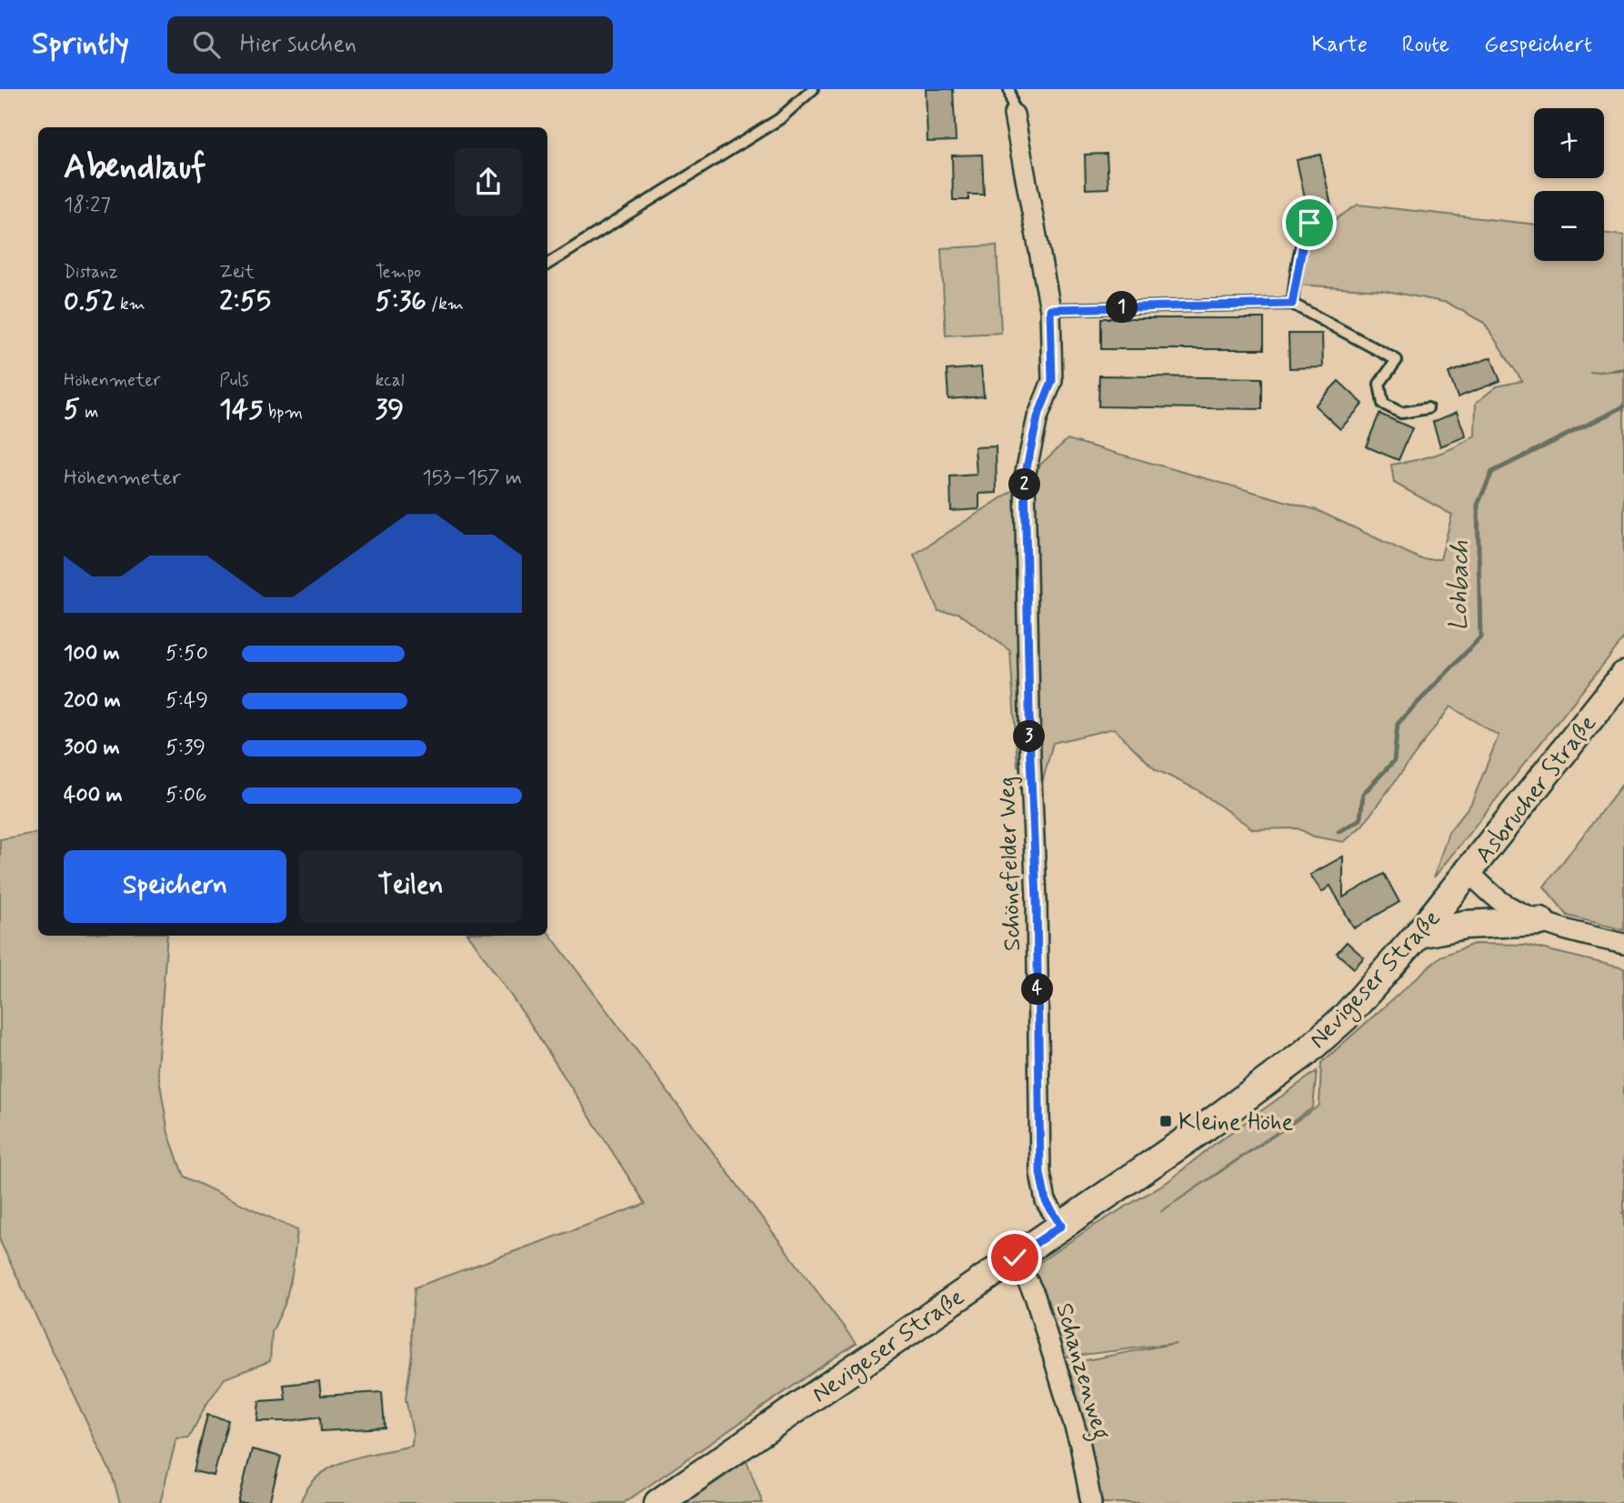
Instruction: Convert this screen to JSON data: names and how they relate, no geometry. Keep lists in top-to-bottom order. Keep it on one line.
{"streets":{"main road":["Asbrucher Straße","Nevigeser Straße"],"street":["Schönefelder Weg","Schanzenweg"]},"crossings":[["Asbrucher Straße","Nevigeser Straße"],["Schönefelder Weg","Nevigeser Straße"],["Nevigeser Straße","Schanzenweg"]],"water":["Lohbach"],"places":{"transit":["Kleine Höhe"]},"page":{"header":"Sprintly","search":"Hier suchen","nav":["Karte","Route","Gespeichert"],"map_buttons":["+","−"],"heading":["Abendlauf","18:27"],"stats":[["Distanz","0.52 km"],["Zeit","2:55"],["Tempo","5:36 /km"],["Höhenmeter","5 m"],["Puls","145 bpm"],["kcal","39"]],"pins":["1","2","3","4"],"chart":["Höhenmeter","153–157 m"],"list":[{"name":"100 m","note":"5:50"},{"name":"200 m","note":"5:49"},{"name":"300 m","note":"5:39"},{"name":"400 m","note":"5:06"}],"buttons":["Speichern","Teilen"]}}
